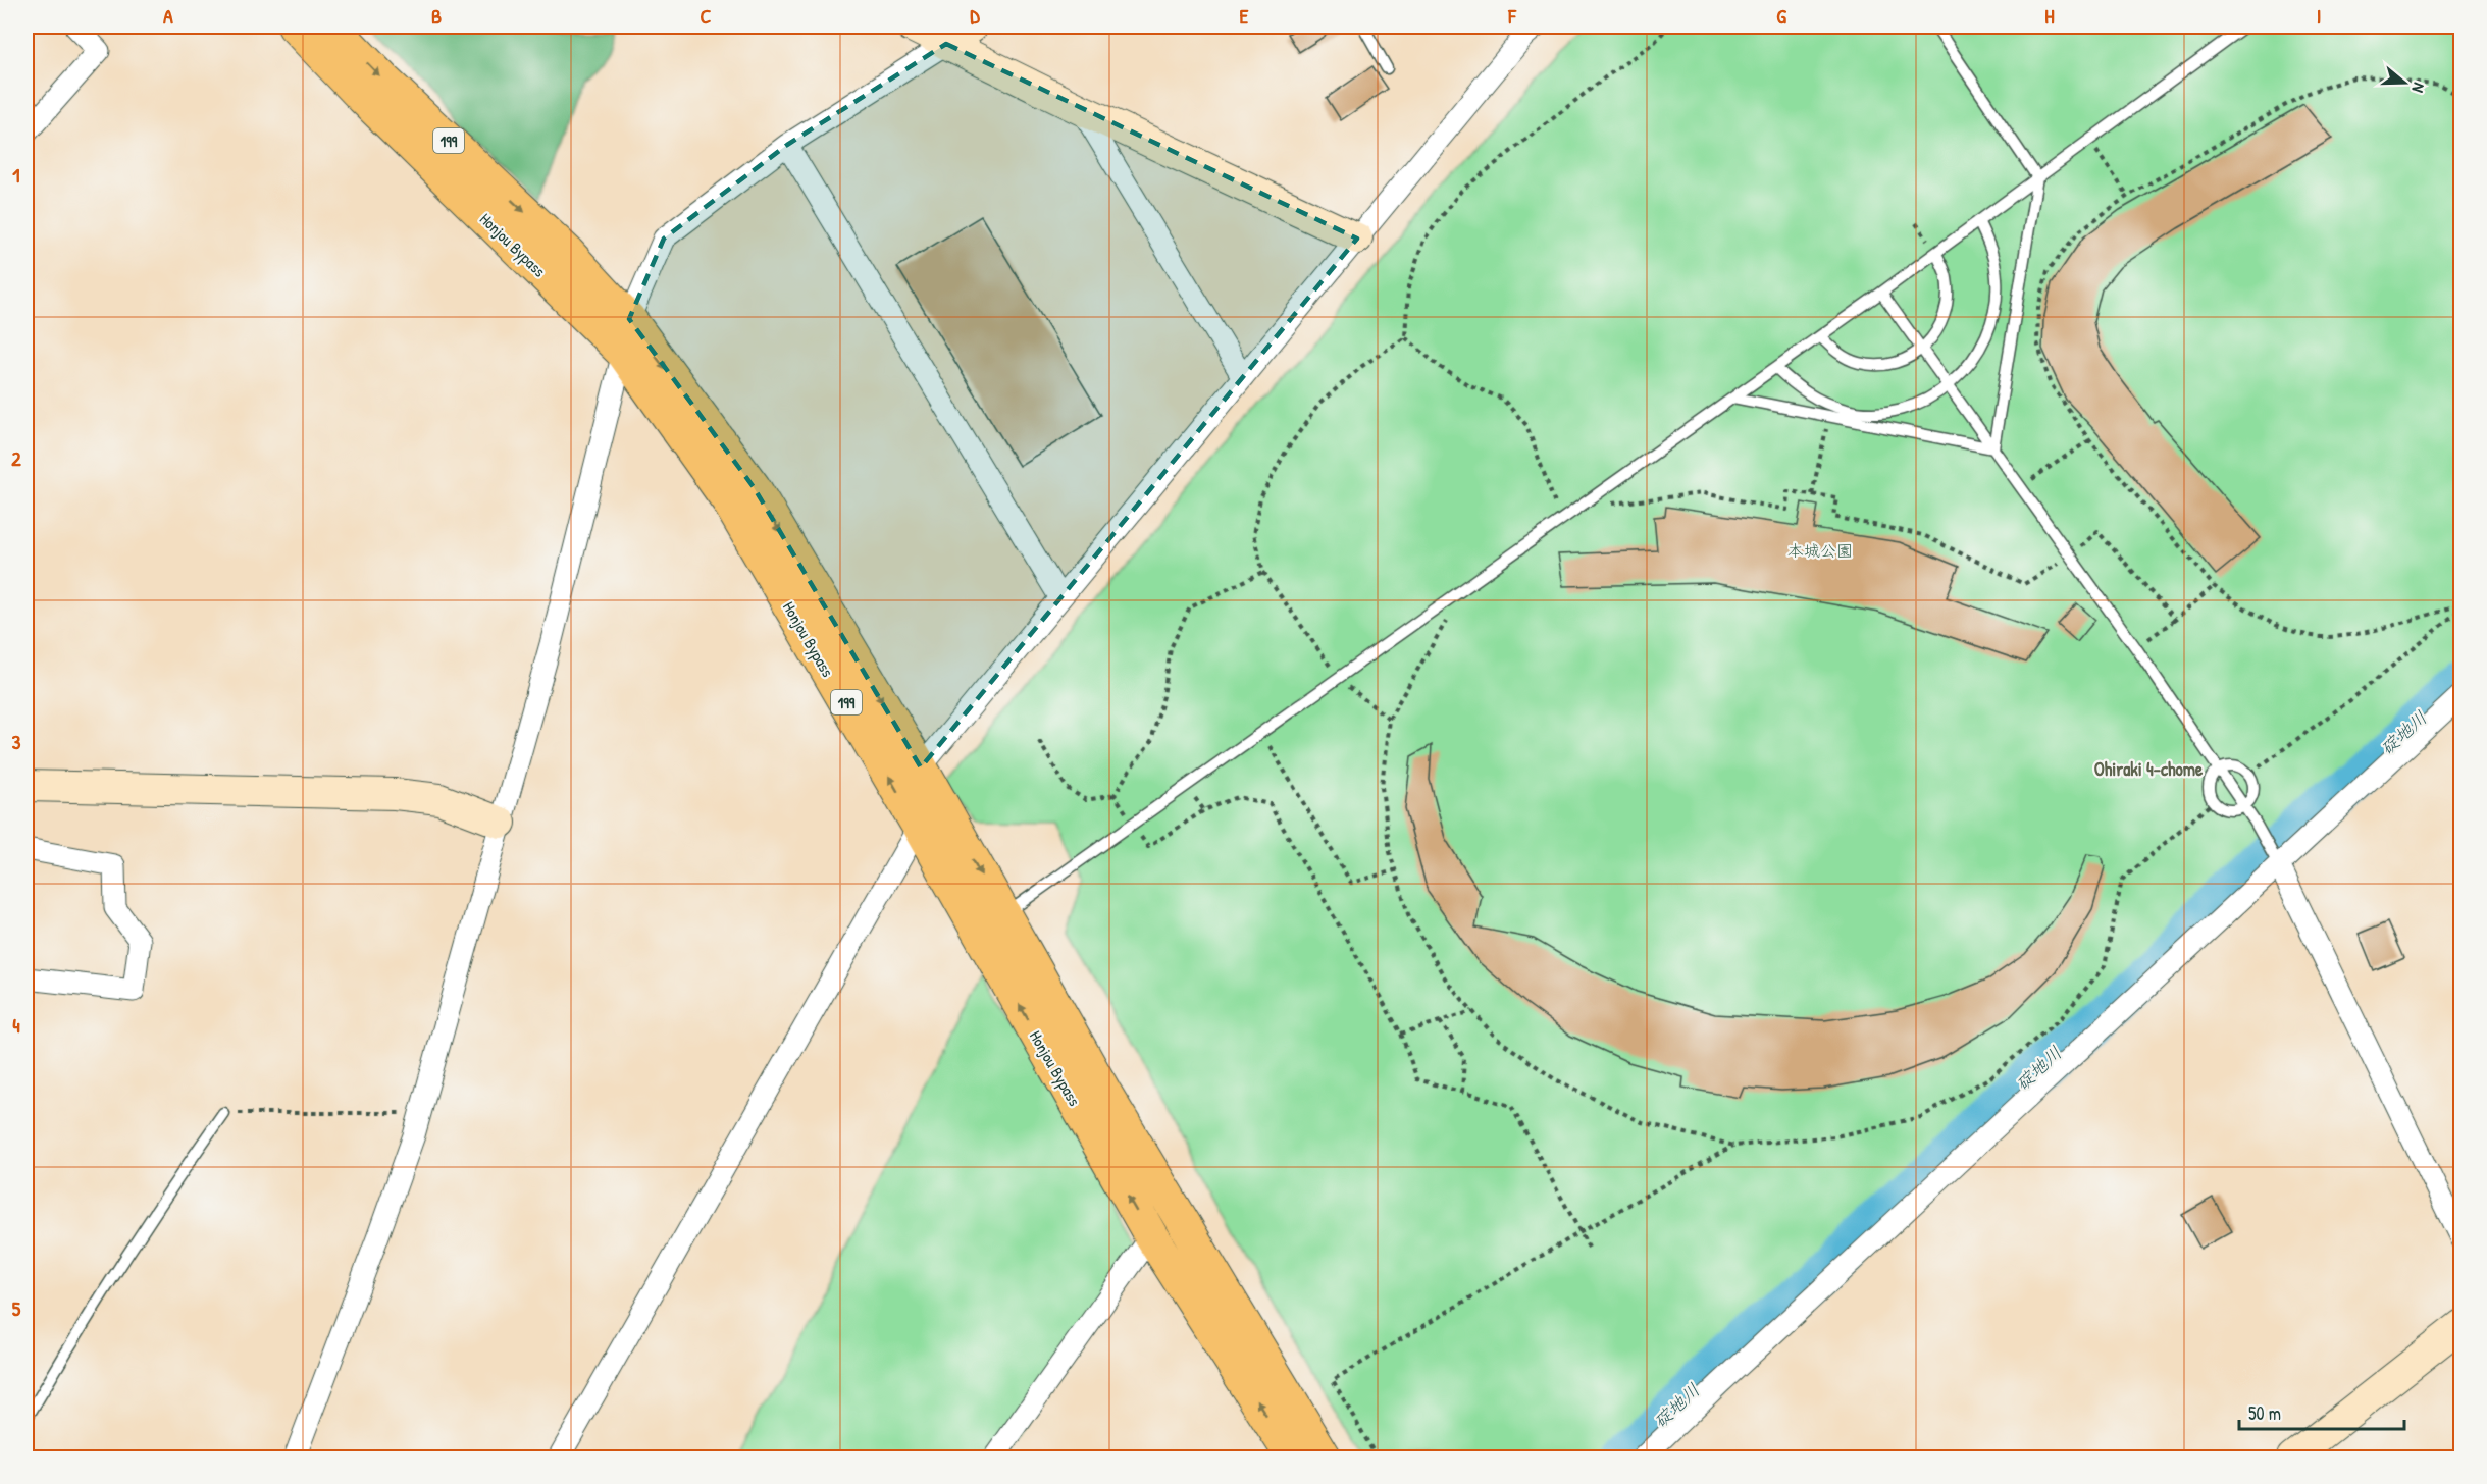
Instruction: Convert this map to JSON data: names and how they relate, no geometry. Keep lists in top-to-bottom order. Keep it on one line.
{"streets":{"highway":["199","Honjou Bypass"]},"districts":["Ohiraki 4-chome"],"water":["碇地川"],"parks":["本城公園"],"scale_bar":"50 m","north":"right","grid":{"columns":["A","B","C","D","E","F","G","H","I"],"rows":["1","2","3","4","5"]}}
